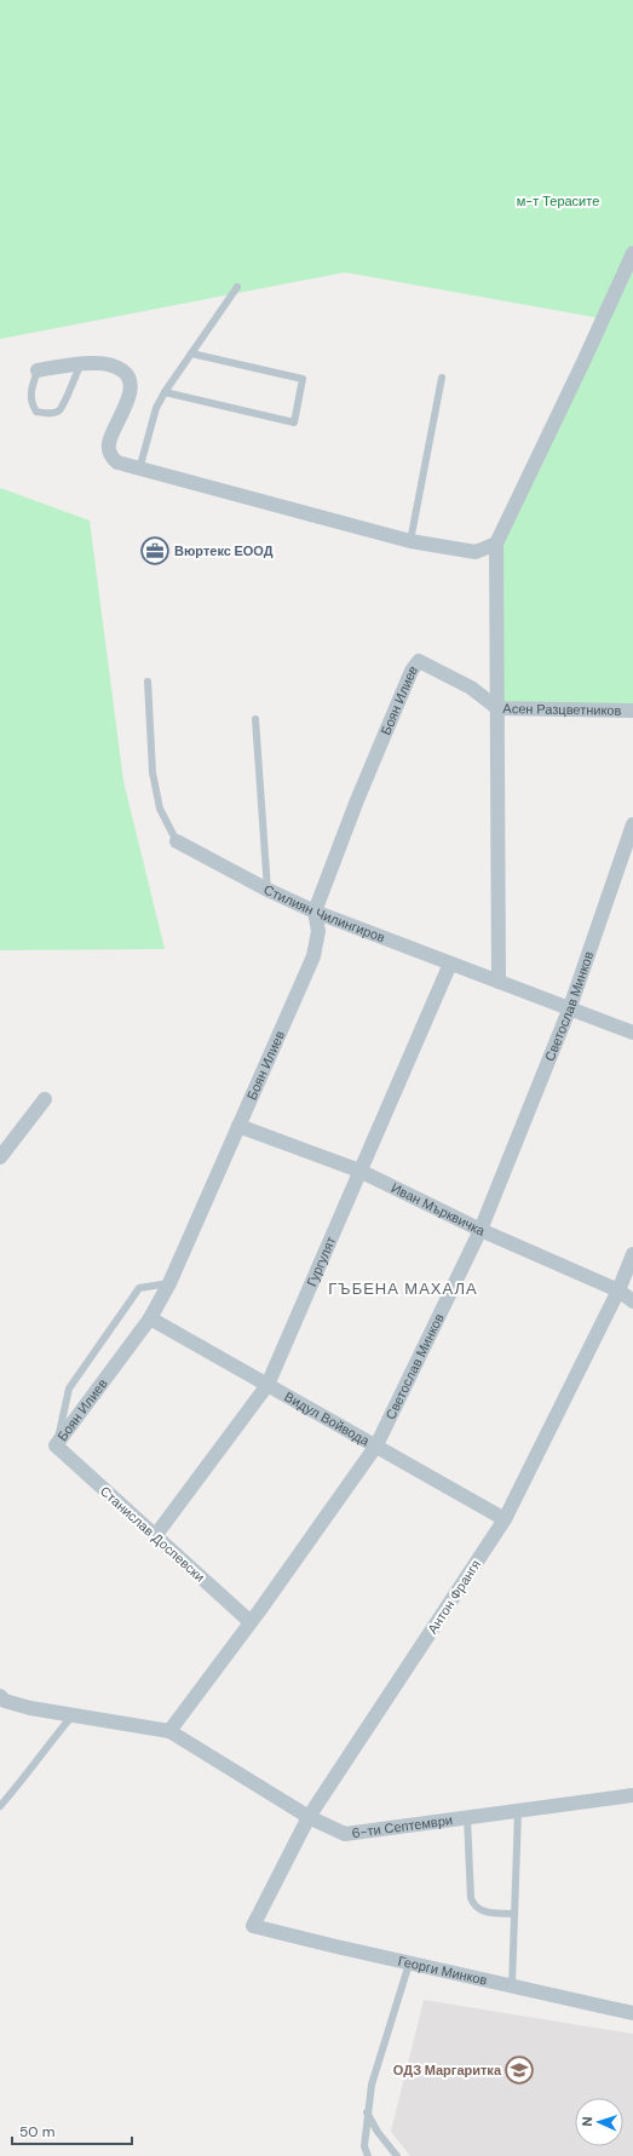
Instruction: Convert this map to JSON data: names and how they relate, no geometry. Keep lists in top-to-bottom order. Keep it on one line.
{"streets":{"street":["Боян Илиев","Асен Разцветников","Стилиян Чилингиров","Светослав Минков","Иван Мърквичка","Гургулят","Видул Войвода","Станислав Доспевски","Антон Франгя","6-ти Септември","Георги Минков"]},"crossings":[["Боян Илиев","Асен Разцветников"],["Боян Илиев","Стилиян Чилингиров"],["Боян Илиев","Иван Мърквичка"],["Боян Илиев","Видул Войвода"],["Боян Илиев","Станислав Доспевски"],["Стилиян Чилингиров","Светослав Минков"],["Стилиян Чилингиров","Гургулят"],["Светослав Минков","Иван Мърквичка"],["Светослав Минков","Видул Войвода"],["Светослав Минков","Станислав Доспевски"],["Светослав Минков","6-ти Септември"],["Иван Мърквичка","Гургулят"],["Иван Мърквичка","Антон Франгя"],["Гургулят","Видул Войвода"],["Гургулят","Станислав Доспевски"],["Видул Войвода","Антон Франгя"],["Антон Франгя","6-ти Септември"],["Антон Франгя","Георги Минков"]],"districts":["ГЪБЕНА МАХАЛА"],"parks":["м-т Терасите"],"places":{"office":["Вюртекс ЕООД"],"school or university":["ОДЗ Маргаритка"]},"scale_bar":"50 m","north":"left"}
